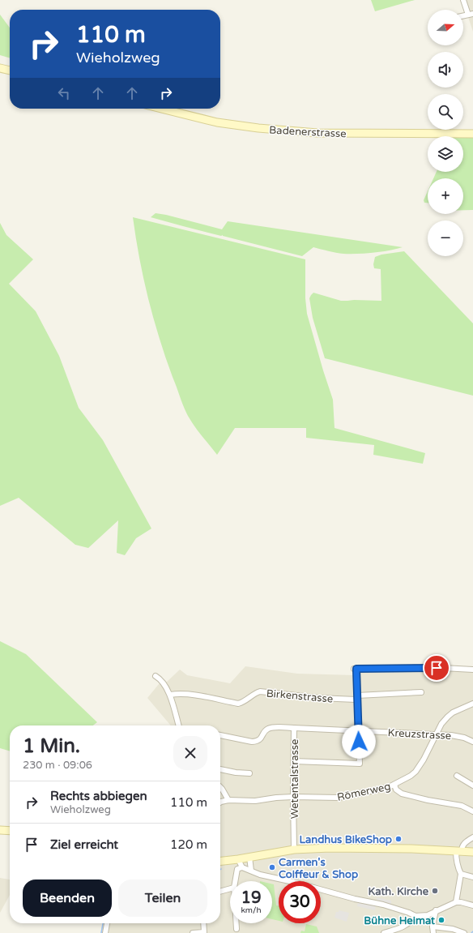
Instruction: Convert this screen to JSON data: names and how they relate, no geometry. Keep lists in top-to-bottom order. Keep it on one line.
{"streets":{"street":["Badenerstrasse","Birkenstrasse","Kreuzstrasse","Wetentalstrasse","Römerweg"]},"crossings":[["Kreuzstrasse","Wetentalstrasse"],["Kreuzstrasse","Römerweg"],["Wetentalstrasse","Römerweg"]],"places":["Landhus BikeShop","Carmen's Coiffeur & Shop","Kath. Kirche","Bühne Heimat"],"north":"right","page":{"map_buttons":["+","−"],"turn":["110 m","Wieholzweg"],"heading":["1 Min.","230 m · 09:06"],"list":[{"name":"Rechts abbiegen","note":"Wieholzweg","value":"110 m"},{"name":"Ziel erreicht","value":"120 m"}],"buttons":["Beenden","Teilen"],"speed":"19 km/h","limit":"30"}}
